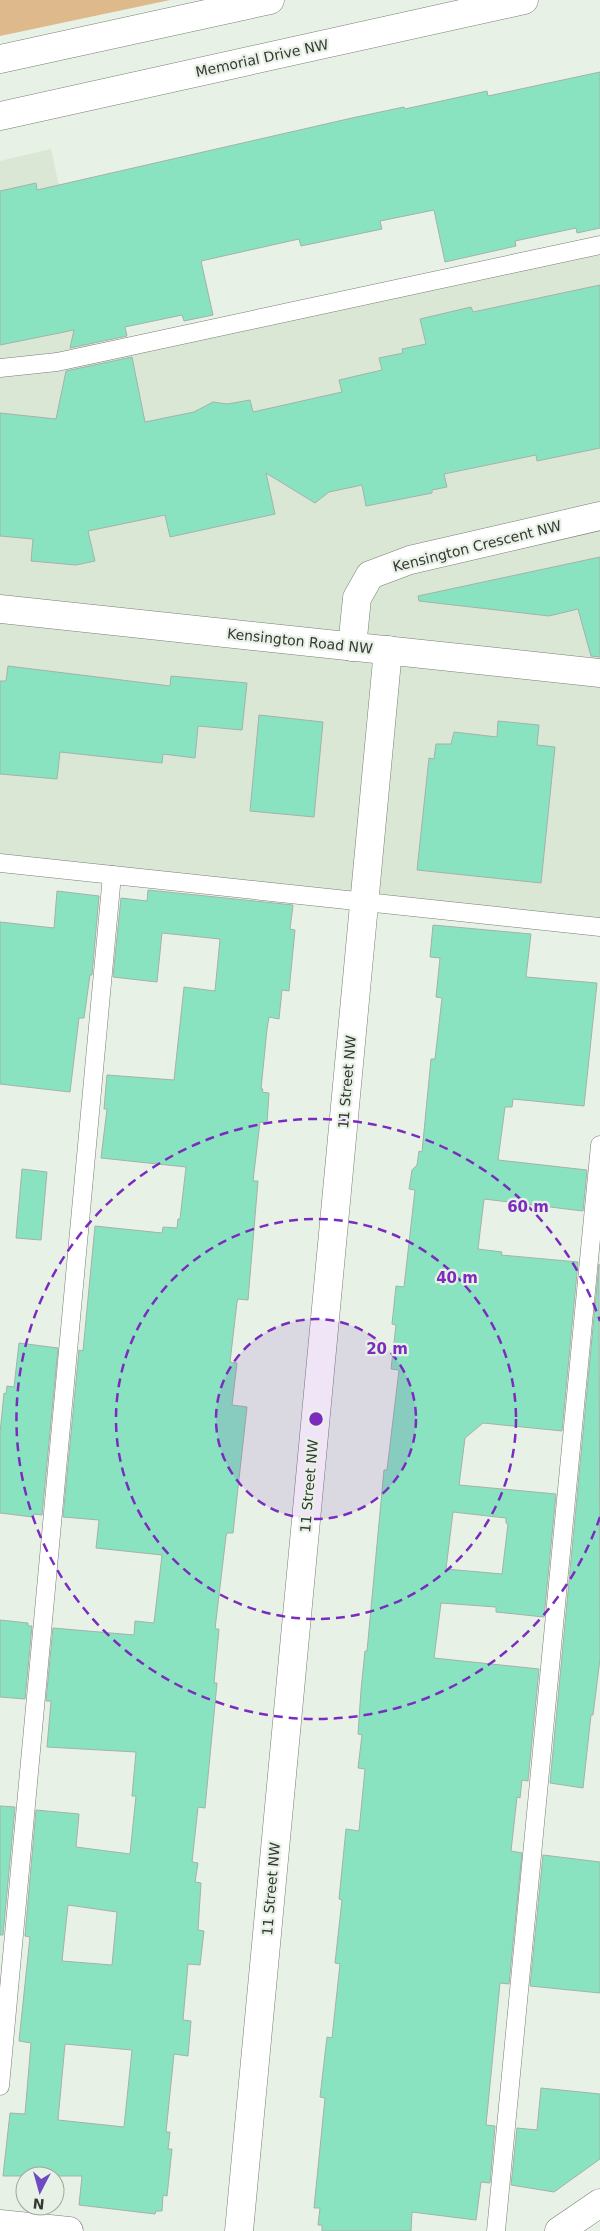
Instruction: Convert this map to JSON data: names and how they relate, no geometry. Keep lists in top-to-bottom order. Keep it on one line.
{"streets":{"street":["Memorial Drive NW","Kensington Crescent NW","Kensington Road NW","11 Street NW"]},"crossings":[["Kensington Crescent NW","Kensington Road NW"],["Kensington Road NW","11 Street NW"]],"north":"bottom","rings":["60 m","40 m","20 m"]}
